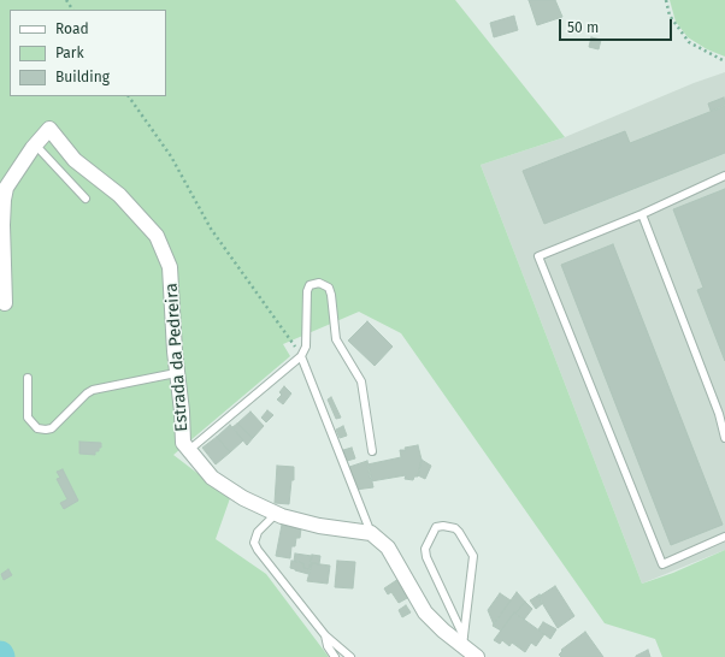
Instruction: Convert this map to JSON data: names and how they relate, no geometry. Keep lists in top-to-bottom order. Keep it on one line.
{"streets":{"street":["Estrada da Pedreira"]},"legend":["Road","Park","Building"],"scale_bar":"50 m"}
